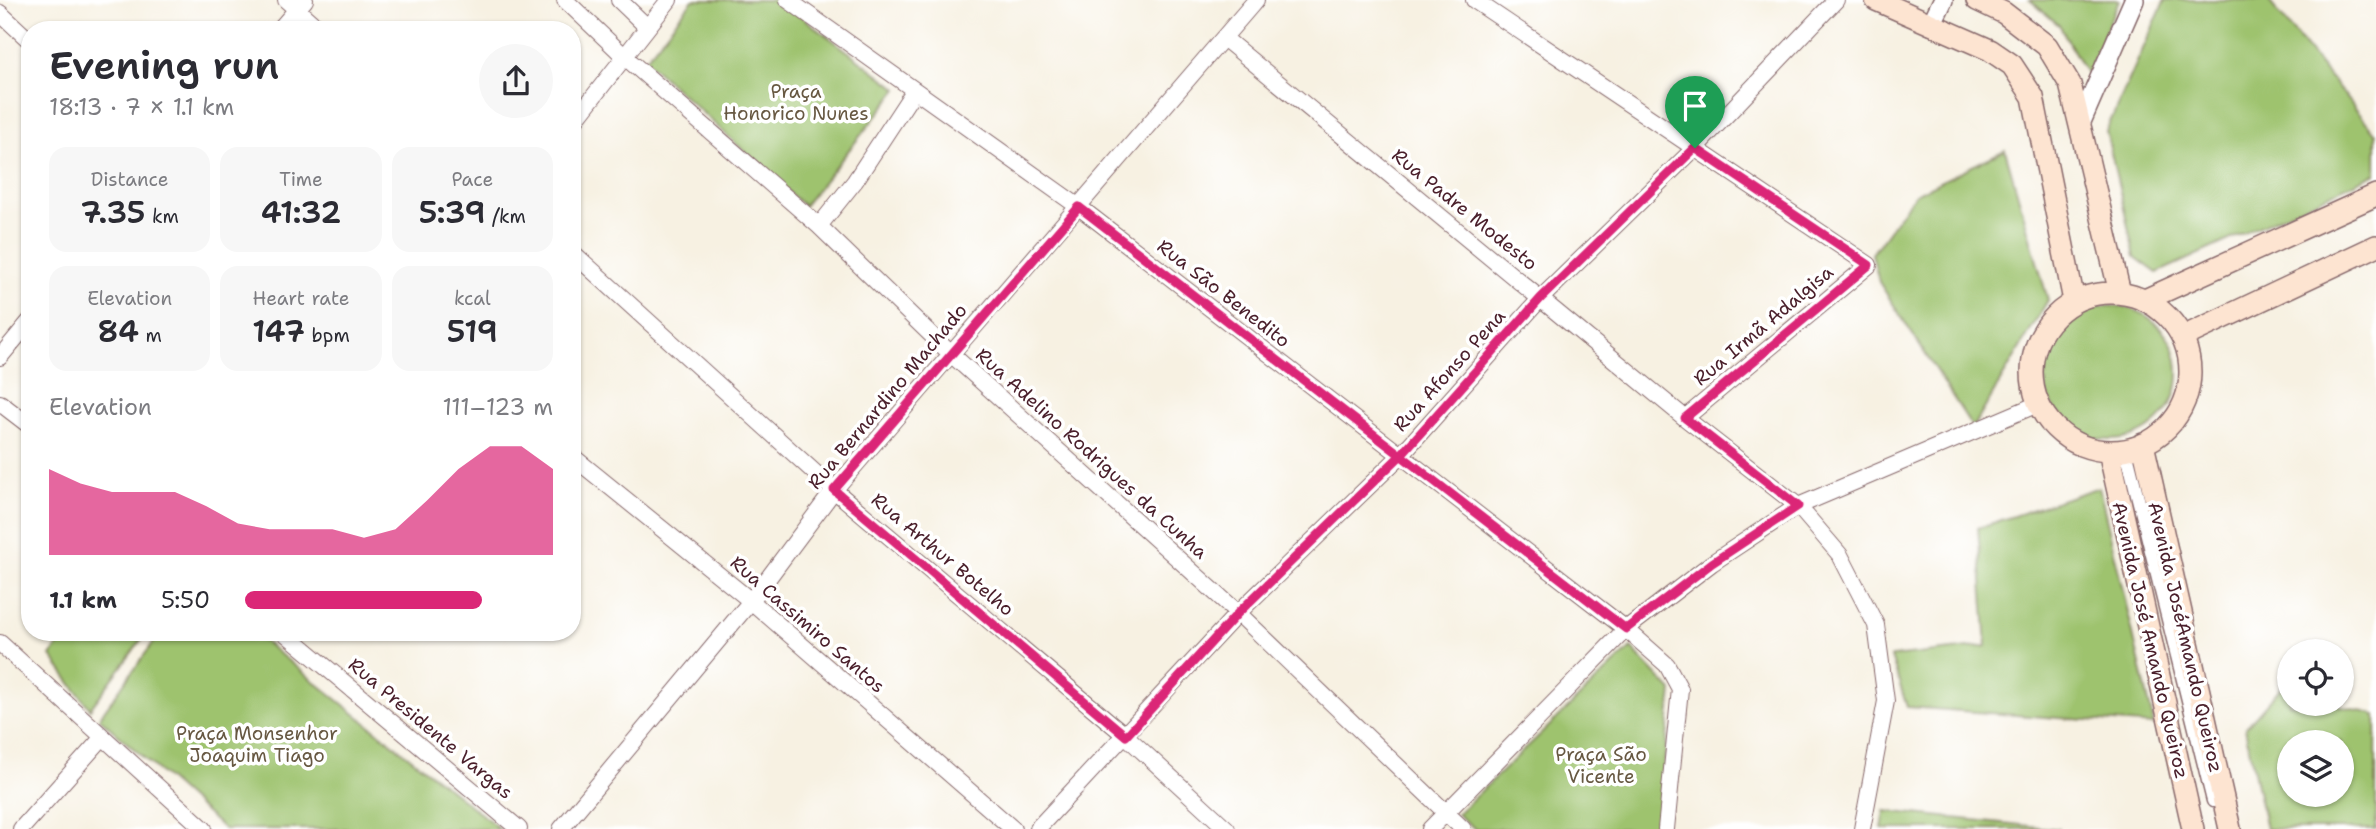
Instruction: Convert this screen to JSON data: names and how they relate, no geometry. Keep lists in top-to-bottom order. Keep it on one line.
{"streets":{"main road":["Avenida JoséAmando Queiroz","Avenida José Amando Queiroz"],"street":["Rua Padre Modesto","Rua São Benedito","Rua Irmã Adalgisa","Rua Afonso Pena","Rua Bernardino Machado","Rua Adelino Rodrigues da Cunha","Rua Arthur Botelho","Rua Cassimiro Santos","Rua Presidente Vargas"]},"crossings":[["Rua Padre Modesto","Rua Irmã Adalgisa"],["Rua Padre Modesto","Rua Afonso Pena"],["Rua Padre Modesto","Rua Bernardino Machado"],["Rua São Benedito","Rua Afonso Pena"],["Rua São Benedito","Rua Bernardino Machado"],["Rua Irmã Adalgisa","Rua Afonso Pena"],["Rua Afonso Pena","Rua Adelino Rodrigues da Cunha"],["Rua Afonso Pena","Rua Arthur Botelho"],["Rua Bernardino Machado","Rua Adelino Rodrigues da Cunha"],["Rua Bernardino Machado","Rua Arthur Botelho"],["Rua Bernardino Machado","Rua Cassimiro Santos"],["Avenida JoséAmando Queiroz","Avenida José Amando Queiroz"]],"parks":["Praça Honorico Nunes","Praça Monsenhor Joaquim Tiago","Praça São Vicente"],"page":{"heading":["Evening run","18:13 · 7 × 1.1 km"],"stats":[["Distance","7.35 km"],["Time","41:32"],["Pace","5:39 /km"],["Elevation","84 m"],["Heart rate","147 bpm"],["kcal","519"]],"chart":["Elevation","111–123 m"],"list":[{"name":"1.1 km","note":"5:50"}]}}
